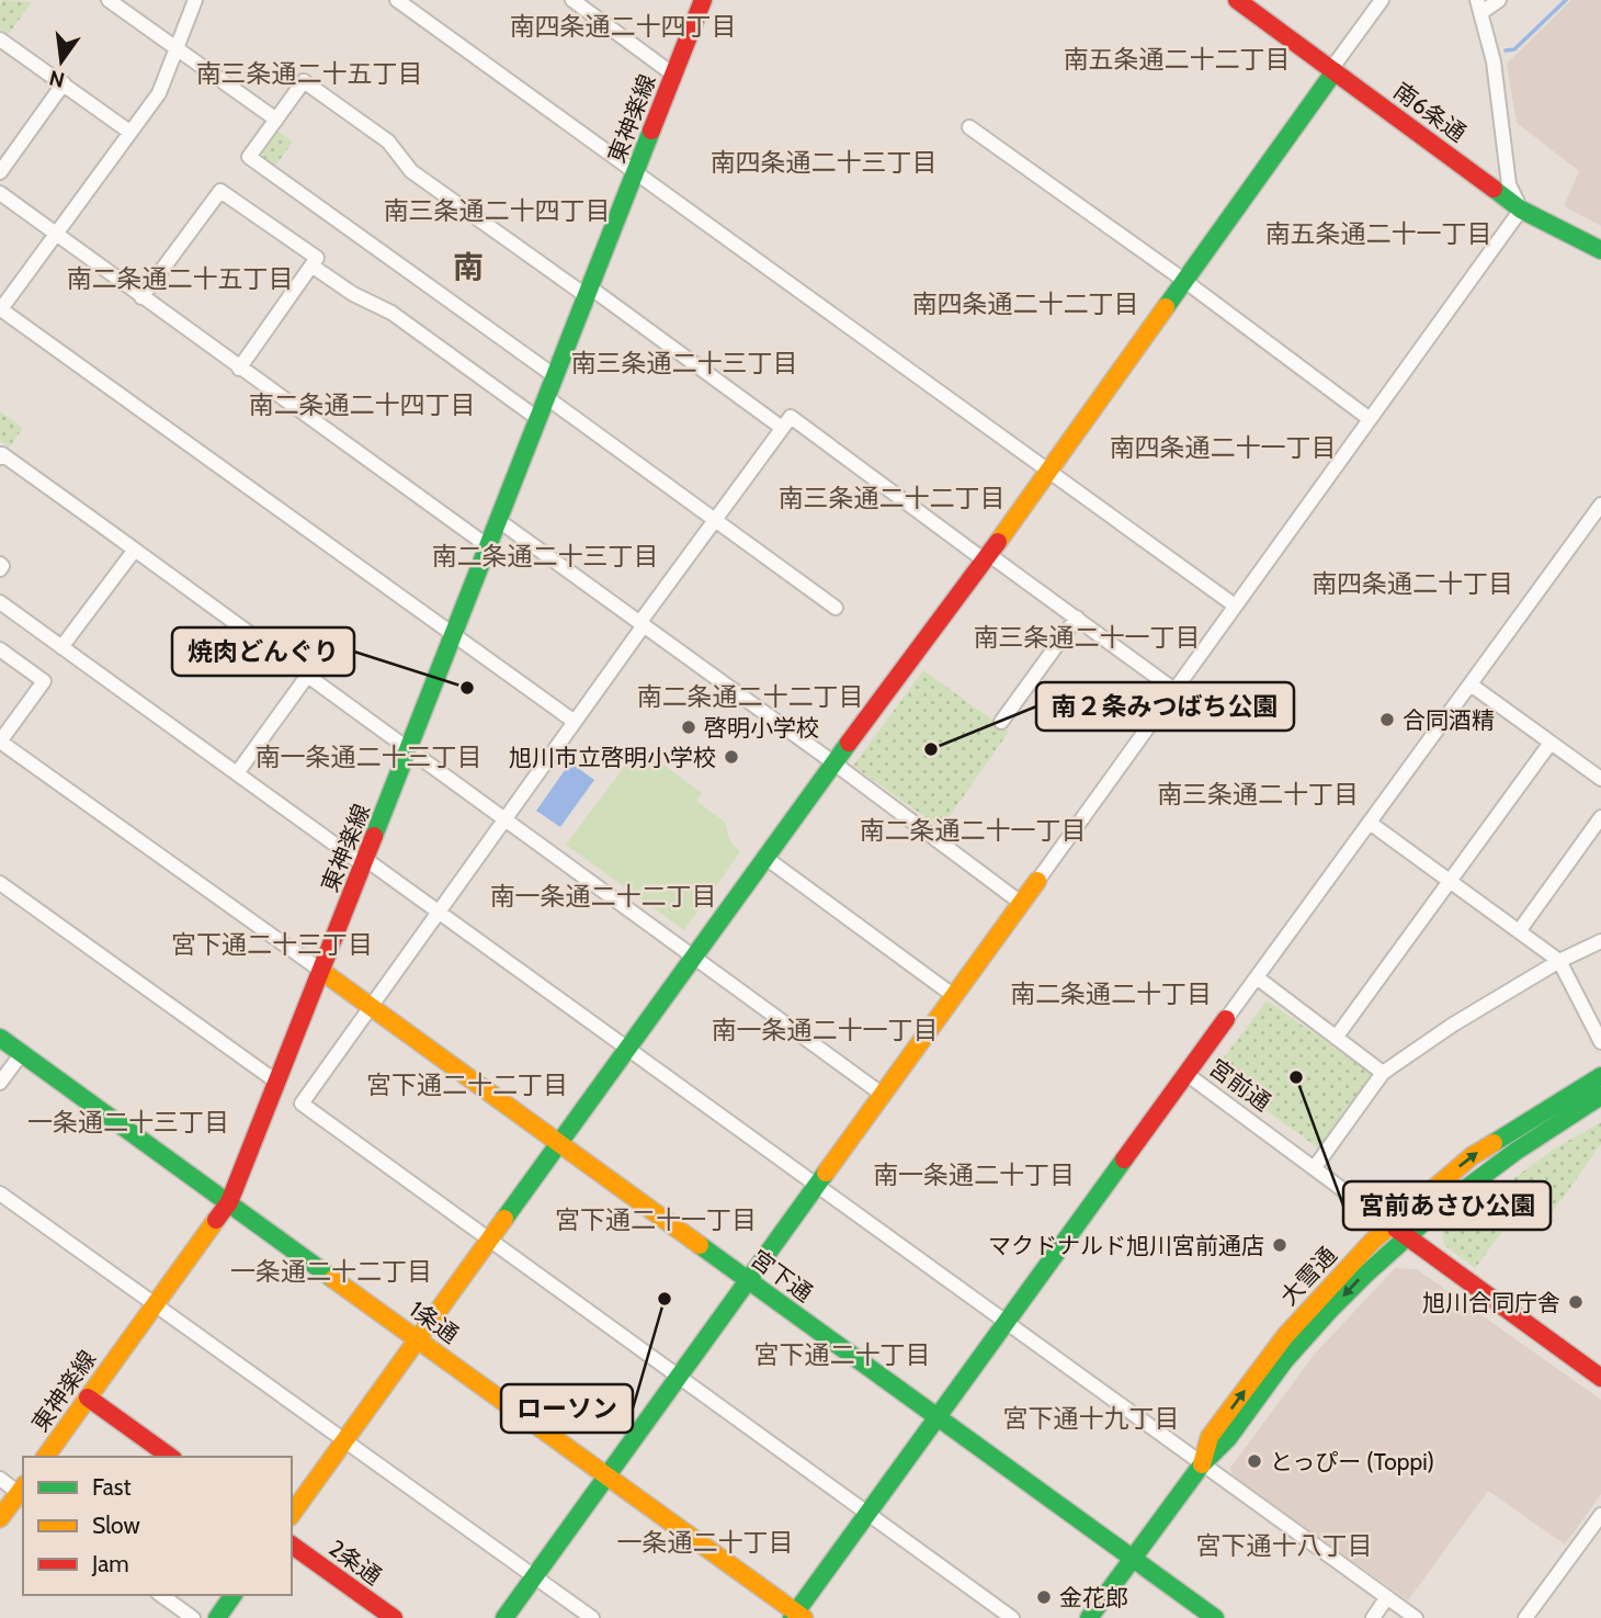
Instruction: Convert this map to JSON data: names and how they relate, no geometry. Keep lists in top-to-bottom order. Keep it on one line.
{"streets":{"street":["南6条通","東神楽線","宮前通","宮下通","大雪通","1条通","2条通"]},"crossings":[["東神楽線","宮下通"],["東神楽線","1条通"],["宮前通","大雪通"],["宮下通","大雪通"]],"districts":["南四条通二十四丁目","南五条通二十二丁目","南三条通二十五丁目","南四条通二十三丁目","南三条通二十四丁目","南五条通二十一丁目","南","南二条通二十五丁目","南四条通二十二丁目","南三条通二十三丁目","南二条通二十四丁目","南四条通二十一丁目","南三条通二十二丁目","南二条通二十三丁目","南四条通二十丁目","南三条通二十一丁目","南二条通二十二丁目","南一条通二十三丁目","南三条通二十丁目","南二条通二十一丁目","南一条通二十二丁目","宮下通二十三丁目","南二条通二十丁目","南一条通二十一丁目","宮下通二十二丁目","一条通二十三丁目","南一条通二十丁目","宮下通二十一丁目","一条通二十二丁目","宮下通二十丁目","宮下通十九丁目","一条通二十丁目","宮下通十八丁目"],"places":["焼肉どんぐり","合同酒精","啓明小学校","南２条みつばち公園","旭川市立啓明小学校","宮前あさひ公園","マクドナルド旭川宮前通店","ローソン","旭川合同庁舎","とっぴー (Toppi)","金花郎"],"legend":["Fast","Slow","Jam"],"north":"bottom"}
